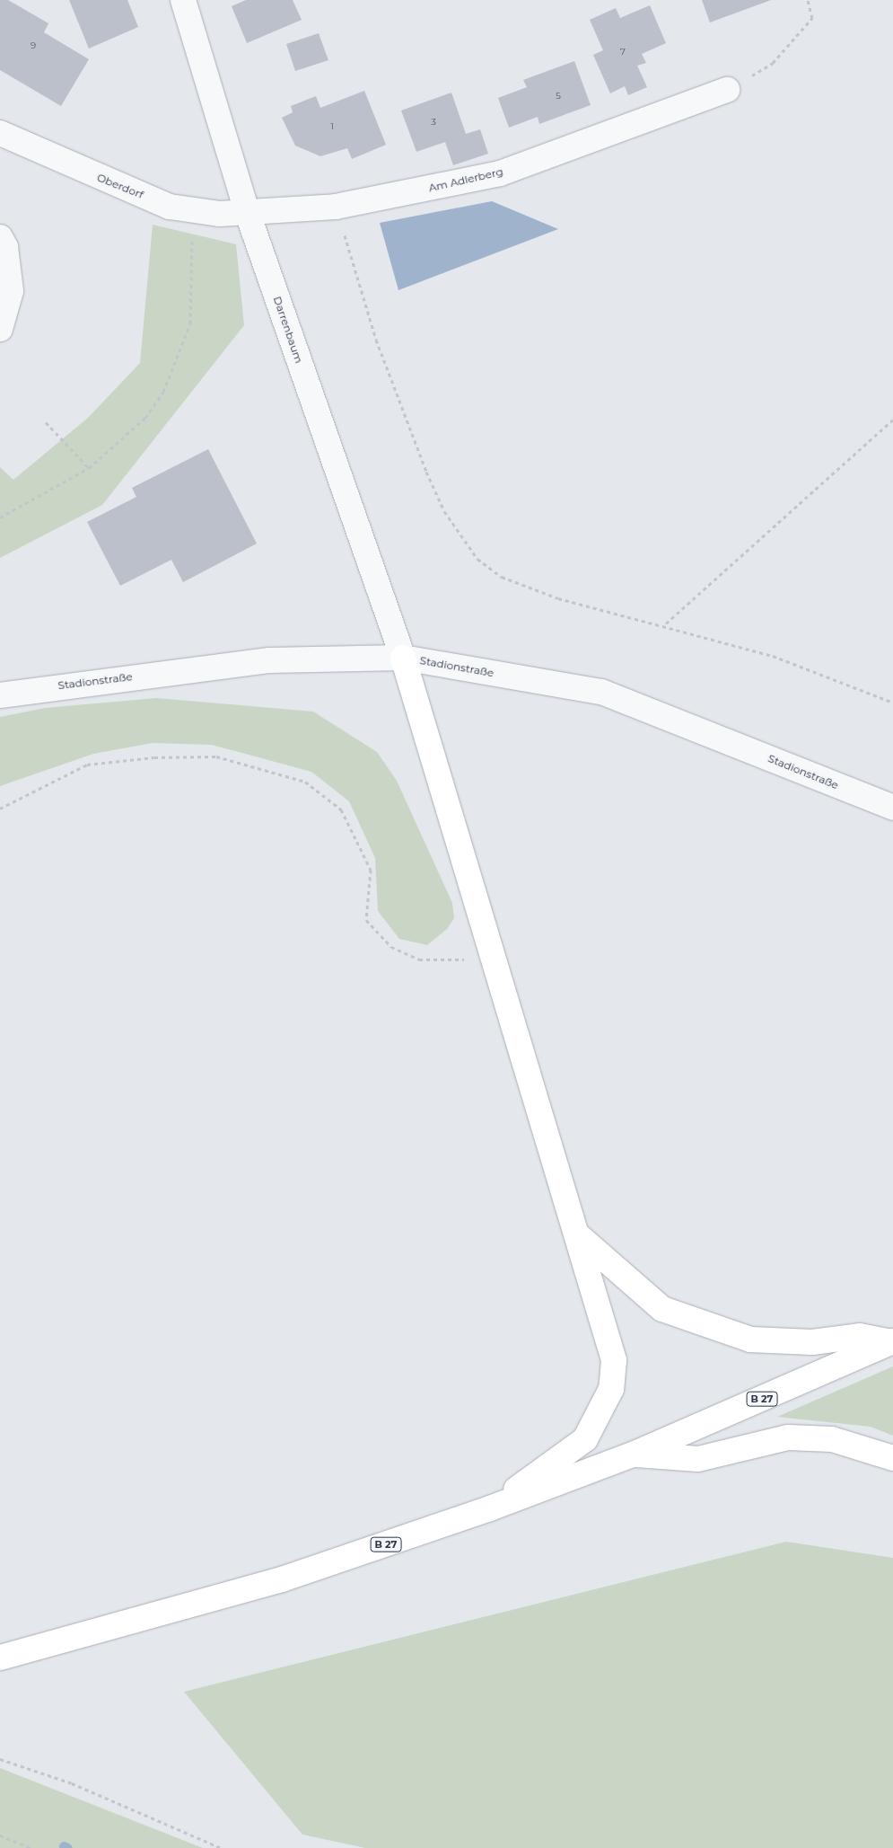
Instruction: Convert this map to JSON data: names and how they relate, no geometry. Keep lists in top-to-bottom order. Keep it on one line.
{"streets":{"main road":["B 27"],"street":["Am Adlerberg","Oberdorf","Darrenbaum","Stadionstraße"]},"crossings":[["Am Adlerberg","Oberdorf"],["Am Adlerberg","Darrenbaum"],["Oberdorf","Darrenbaum"],["Darrenbaum","Stadionstraße"]],"house_numbers":["9","7","5","3","1"]}
